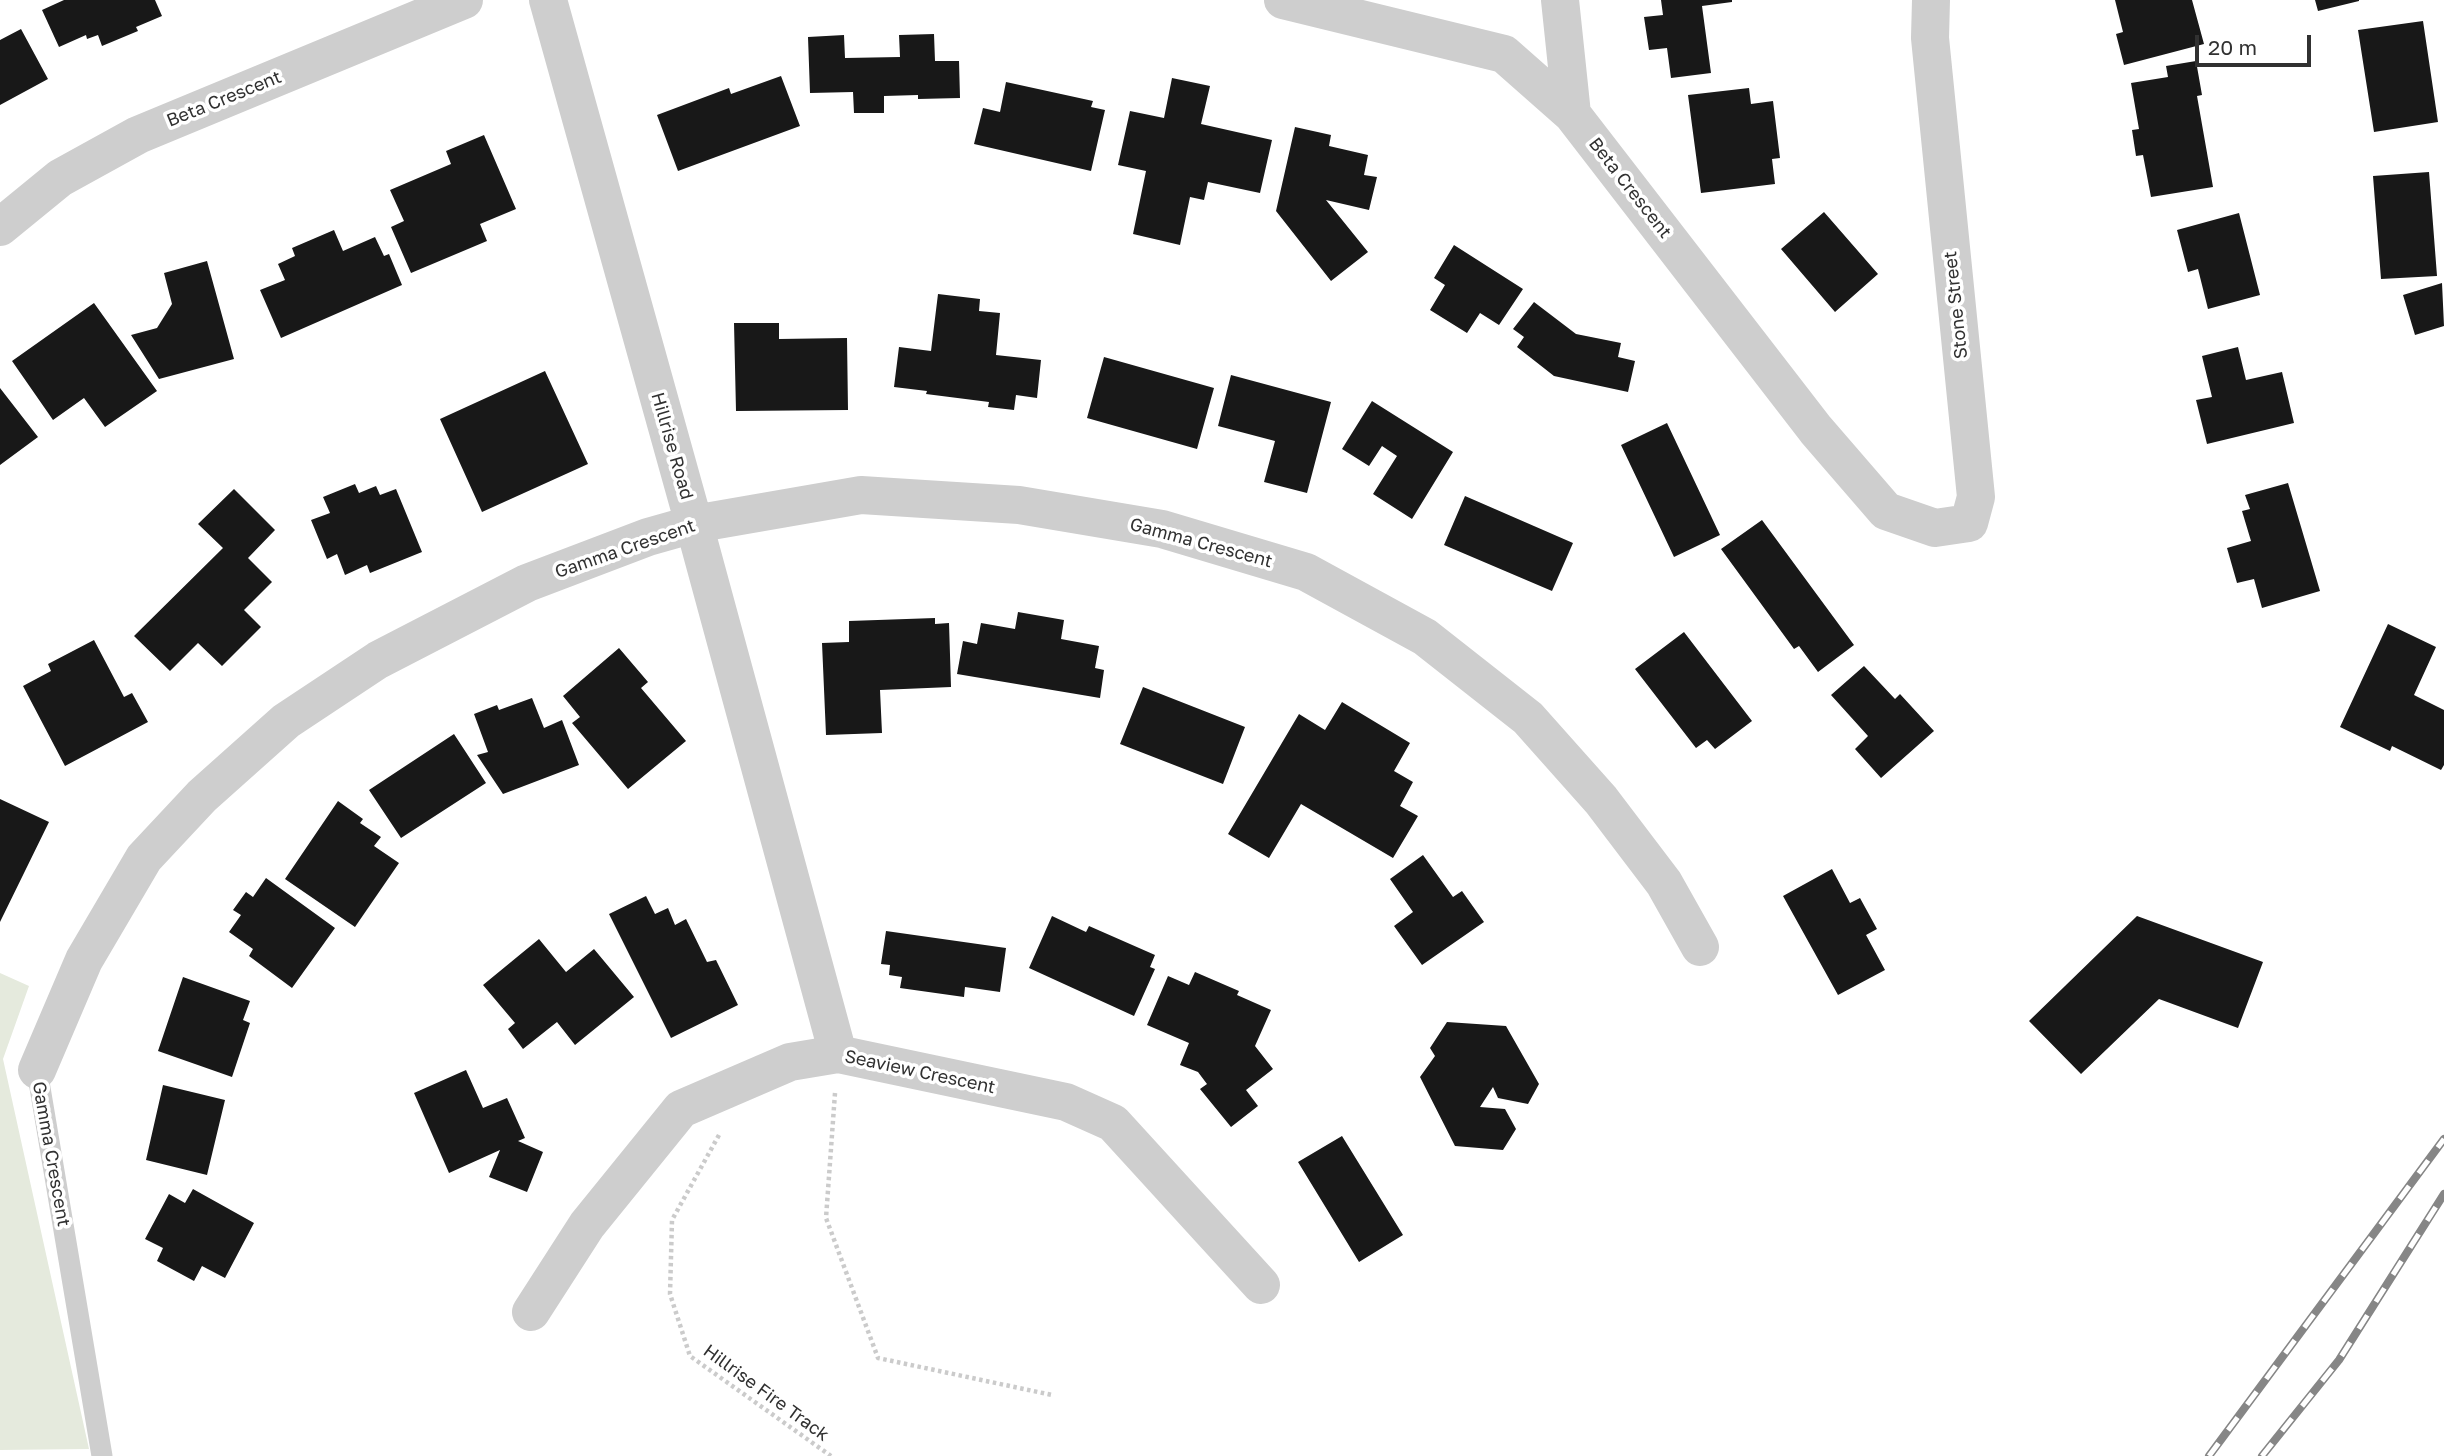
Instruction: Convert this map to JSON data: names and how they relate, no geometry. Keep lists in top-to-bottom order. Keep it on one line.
{"streets":{"street":["Beta Crescent","Stone Street","Hillrise Road","Gamma Crescent","Seaview Crescent"],"path":["Hillrise Fire Track"]},"crossings":[["Beta Crescent","Stone Street"],["Hillrise Road","Gamma Crescent"],["Hillrise Road","Seaview Crescent"],["Seaview Crescent","Hillrise Fire Track"]],"scale_bar":"20 m"}
